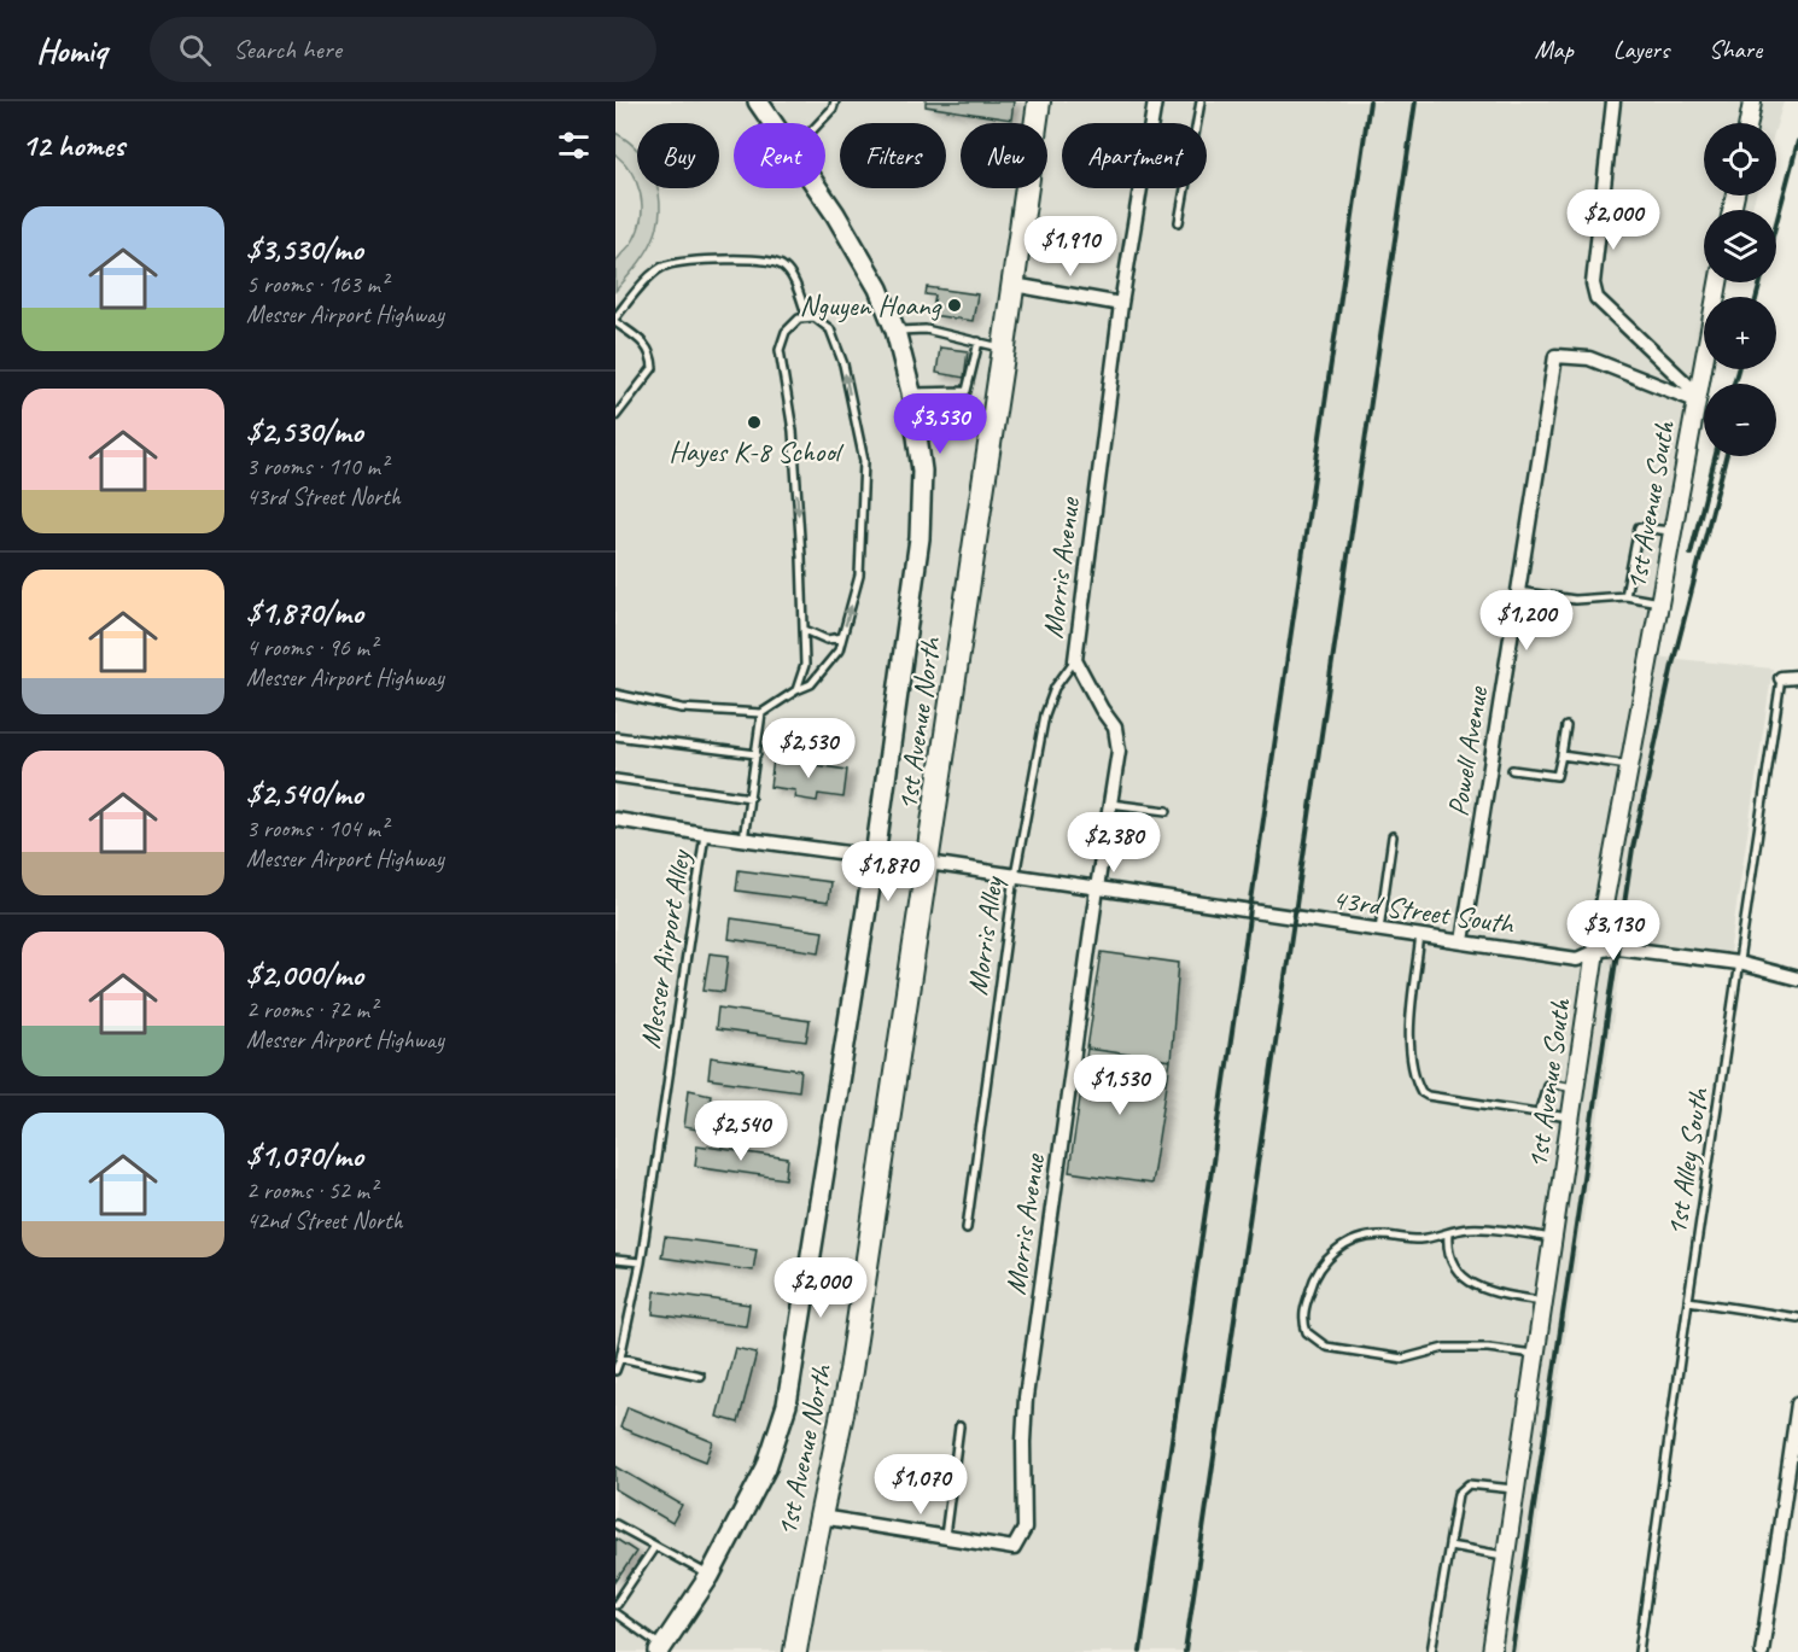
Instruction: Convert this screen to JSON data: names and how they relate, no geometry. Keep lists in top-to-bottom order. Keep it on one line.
{"streets":{"main road":["1st Avenue North"],"street":["1st Avenue South","Morris Avenue","Powell Avenue","43rd Street South"],"lane":["Morris Alley","Messer Airport Alley","1st Alley South"]},"crossings":[["1st Avenue South","Powell Avenue"],["1st Avenue South","43rd Street South"],["Morris Avenue","43rd Street South"],["Morris Avenue","Morris Alley"],["1st Avenue North","43rd Street South"],["Powell Avenue","43rd Street South"],["43rd Street South","Morris Alley"],["43rd Street South","1st Alley South"]],"places":["Nguyen Hoang","Hayes K-8 School"],"page":{"header":"Homiq","search":"Search here","nav":["Map","Layers","Share"],"heading":"12 homes","map_buttons":["+","−"],"chip":["Buy","Rent","Filters","New","Apartment"],"list":[{"name":"$3,530/mo","note":"5 rooms · 163 m² · Messer Airport Highway"},{"name":"$2,530/mo","note":"3 rooms · 110 m² · 43rd Street North"},{"name":"$1,870/mo","note":"4 rooms · 96 m² · Messer Airport Highway"},{"name":"$2,540/mo","note":"3 rooms · 104 m² · Messer Airport Highway"},{"name":"$2,000/mo","note":"2 rooms · 72 m² · Messer Airport Highway"},{"name":"$1,070/mo","note":"2 rooms · 52 m² · 42nd Street North"}],"price":["$2,000","$1,910","$3,530","$1,200","$2,530","$2,380","$1,870","$3,130","$1,530","$2,540","$2,000","$1,070"]}}
